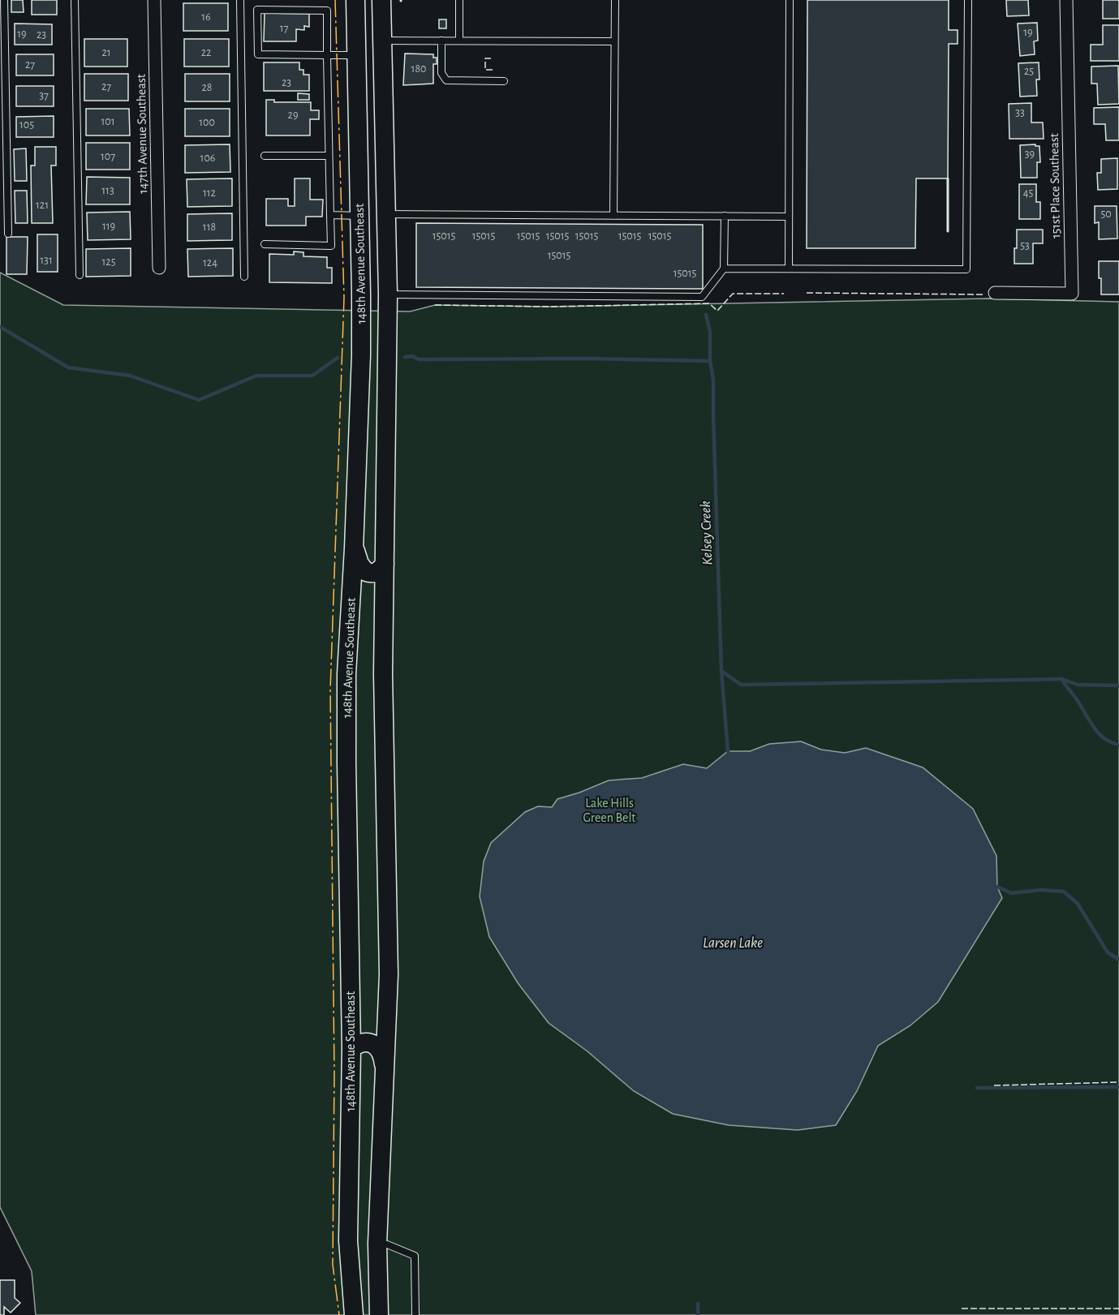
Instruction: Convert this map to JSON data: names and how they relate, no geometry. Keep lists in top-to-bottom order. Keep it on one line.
{"streets":{"main road":["148th Avenue Southeast"],"street":["147th Avenue Southeast","151st Place Southeast"]},"water":["Kelsey Creek","Larsen Lake"],"parks":["Lake Hills Green Belt"],"house_numbers":["16","17","19","19","23","21","22","27","180","25","23","27","28","37","33","29","101","100","105","39","107","106","113","112","45","121","50","119","118","15015","15015","15015","15015","15015","15015","15015","53","15015","131","125","124","15015"]}
